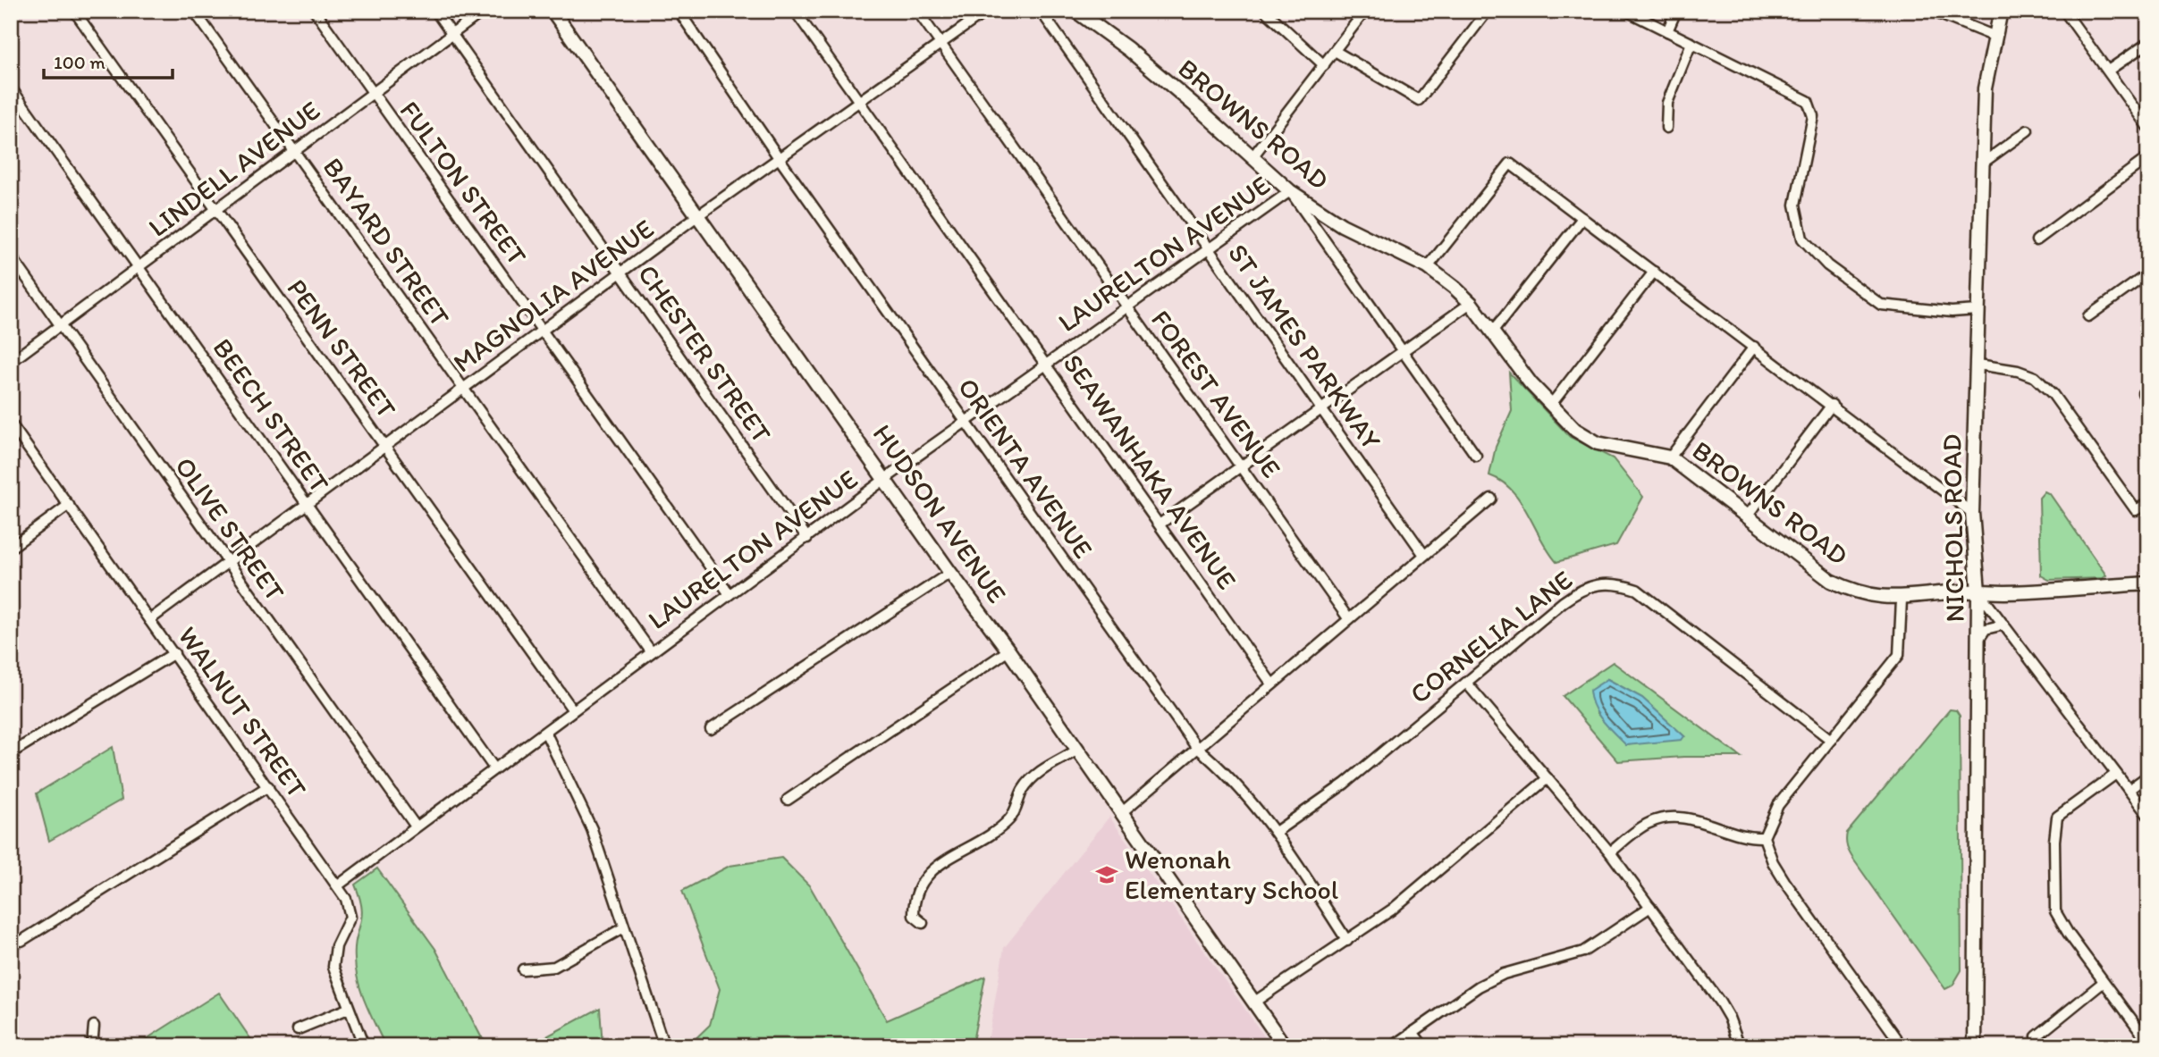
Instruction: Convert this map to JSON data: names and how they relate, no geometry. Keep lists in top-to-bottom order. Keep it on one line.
{"streets":{"street":["BROWNS ROAD","LINDELL AVENUE","FULTON STREET","BAYARD STREET","LAURELTON AVENUE","MAGNOLIA AVENUE","ST JAMES PARKWAY","PENN STREET","CHESTER STREET","FOREST AVENUE","BEECH STREET","ORIENTA AVENUE","SEAWANHAKA AVENUE","HUDSON AVENUE","NICHOLS ROAD","OLIVE STREET","CORNELIA LANE","WALNUT STREET"]},"crossings":[["BROWNS ROAD","LAURELTON AVENUE"],["BROWNS ROAD","NICHOLS ROAD"],["LINDELL AVENUE","FULTON STREET"],["LINDELL AVENUE","BAYARD STREET"],["LINDELL AVENUE","PENN STREET"],["LINDELL AVENUE","CHESTER STREET"],["LINDELL AVENUE","BEECH STREET"],["LINDELL AVENUE","OLIVE STREET"],["FULTON STREET","LAURELTON AVENUE"],["FULTON STREET","MAGNOLIA AVENUE"],["BAYARD STREET","LAURELTON AVENUE"],["BAYARD STREET","MAGNOLIA AVENUE"],["LAURELTON AVENUE","ST JAMES PARKWAY"],["LAURELTON AVENUE","PENN STREET"],["LAURELTON AVENUE","CHESTER STREET"],["LAURELTON AVENUE","FOREST AVENUE"],["LAURELTON AVENUE","BEECH STREET"],["LAURELTON AVENUE","ORIENTA AVENUE"],["LAURELTON AVENUE","SEAWANHAKA AVENUE"],["LAURELTON AVENUE","HUDSON AVENUE"],["LAURELTON AVENUE","OLIVE STREET"],["LAURELTON AVENUE","WALNUT STREET"],["MAGNOLIA AVENUE","PENN STREET"],["MAGNOLIA AVENUE","CHESTER STREET"],["MAGNOLIA AVENUE","FOREST AVENUE"],["MAGNOLIA AVENUE","BEECH STREET"],["MAGNOLIA AVENUE","ORIENTA AVENUE"],["MAGNOLIA AVENUE","SEAWANHAKA AVENUE"],["MAGNOLIA AVENUE","HUDSON AVENUE"],["MAGNOLIA AVENUE","OLIVE STREET"],["MAGNOLIA AVENUE","WALNUT STREET"],["ORIENTA AVENUE","CORNELIA LANE"]],"places":{"school or university":["Wenonah Elementary School"]},"scale_bar":"100 m"}
